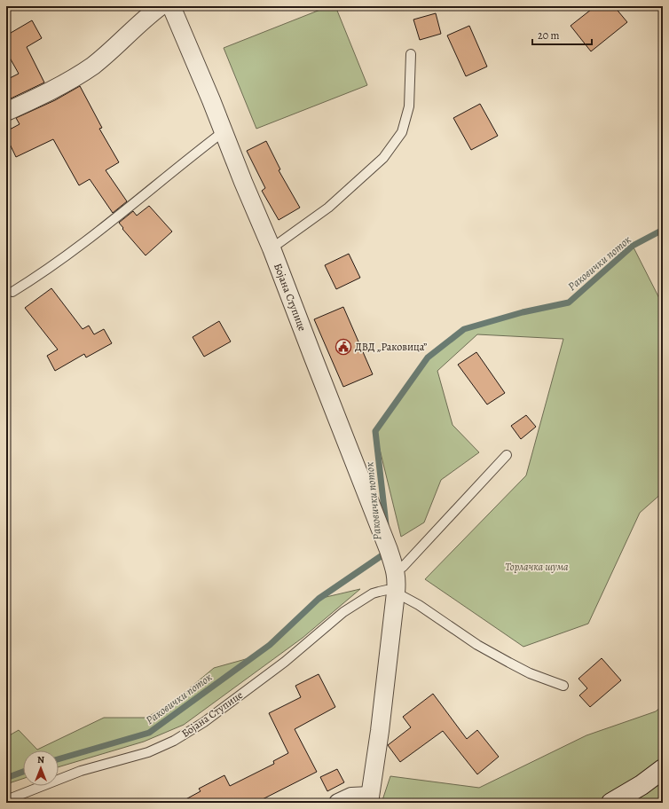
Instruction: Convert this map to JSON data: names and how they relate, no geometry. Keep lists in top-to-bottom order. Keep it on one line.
{"streets":{"street":["Бојана Ступице"]},"water":["Раковички поток"],"parks":["Торлачка шума"],"places":{"public building":["ДВД „Раковица”"]},"scale_bar":"20 m","north":"top"}
